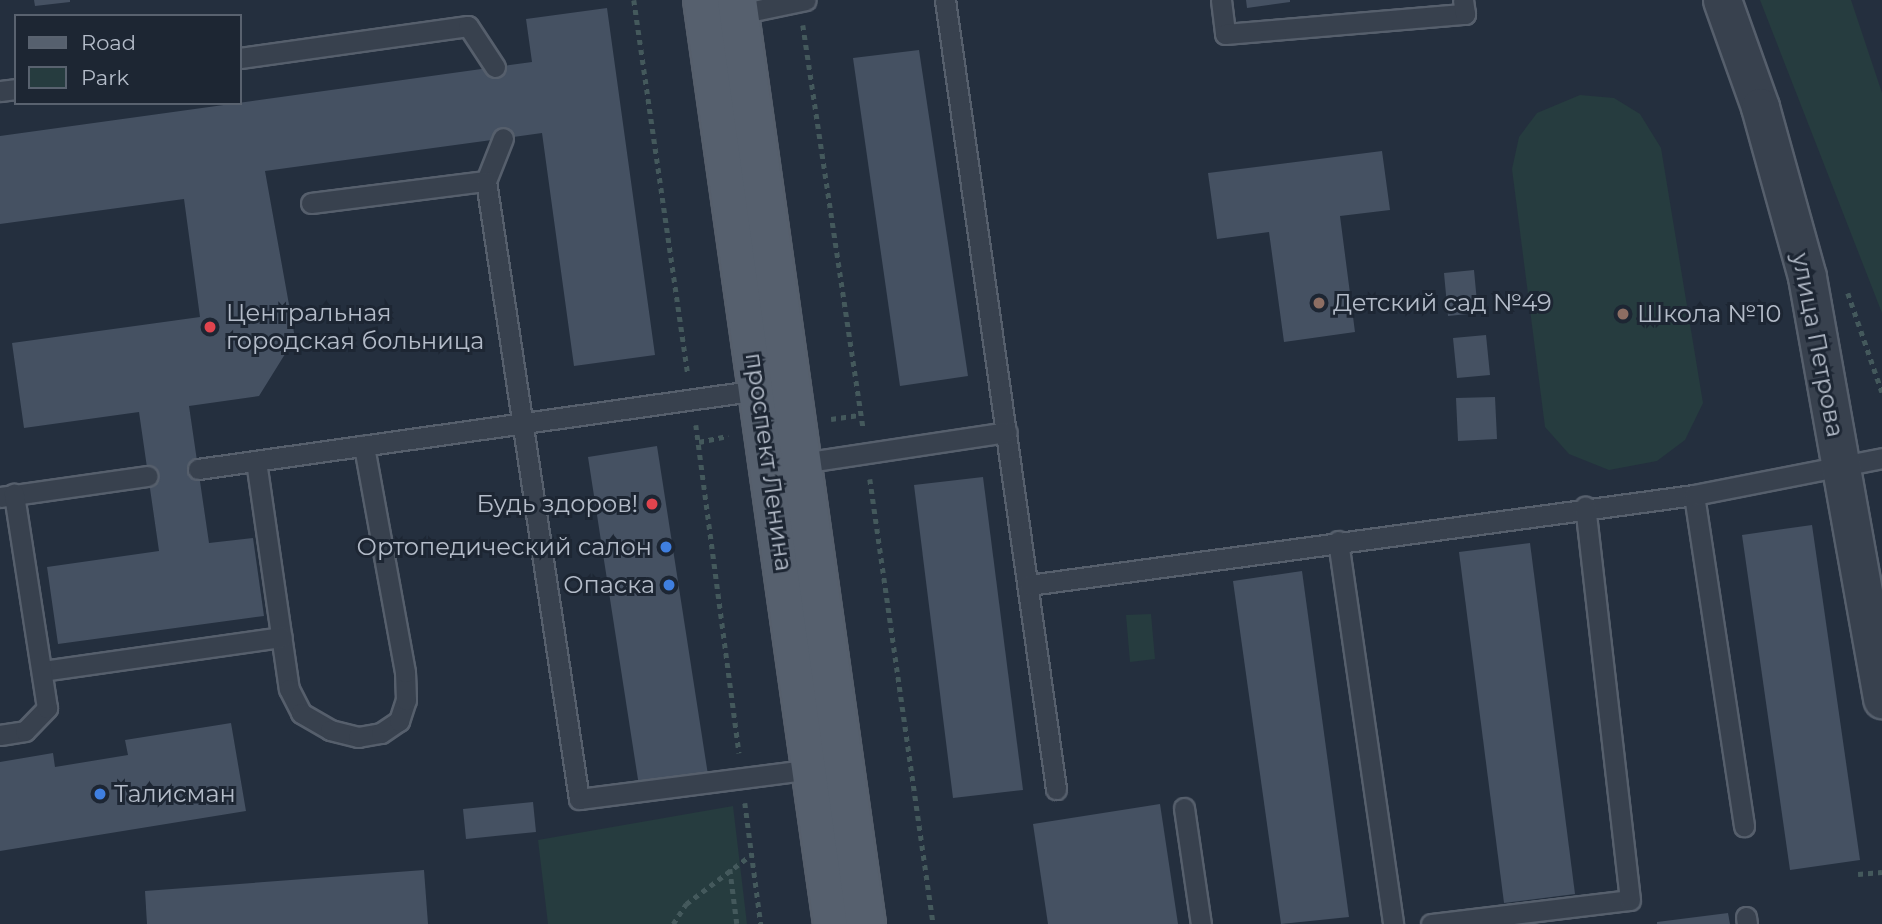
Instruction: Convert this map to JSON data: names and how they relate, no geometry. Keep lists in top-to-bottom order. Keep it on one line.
{"streets":{"main road":["проспект Ленина"],"street":["улица Петрова"]},"places":["Детский сад №49","Школа №10","Центральная городская больница","Будь здоров!","Ортопедический салон","Опаска","Талисман"],"legend":["Road","Park"]}
